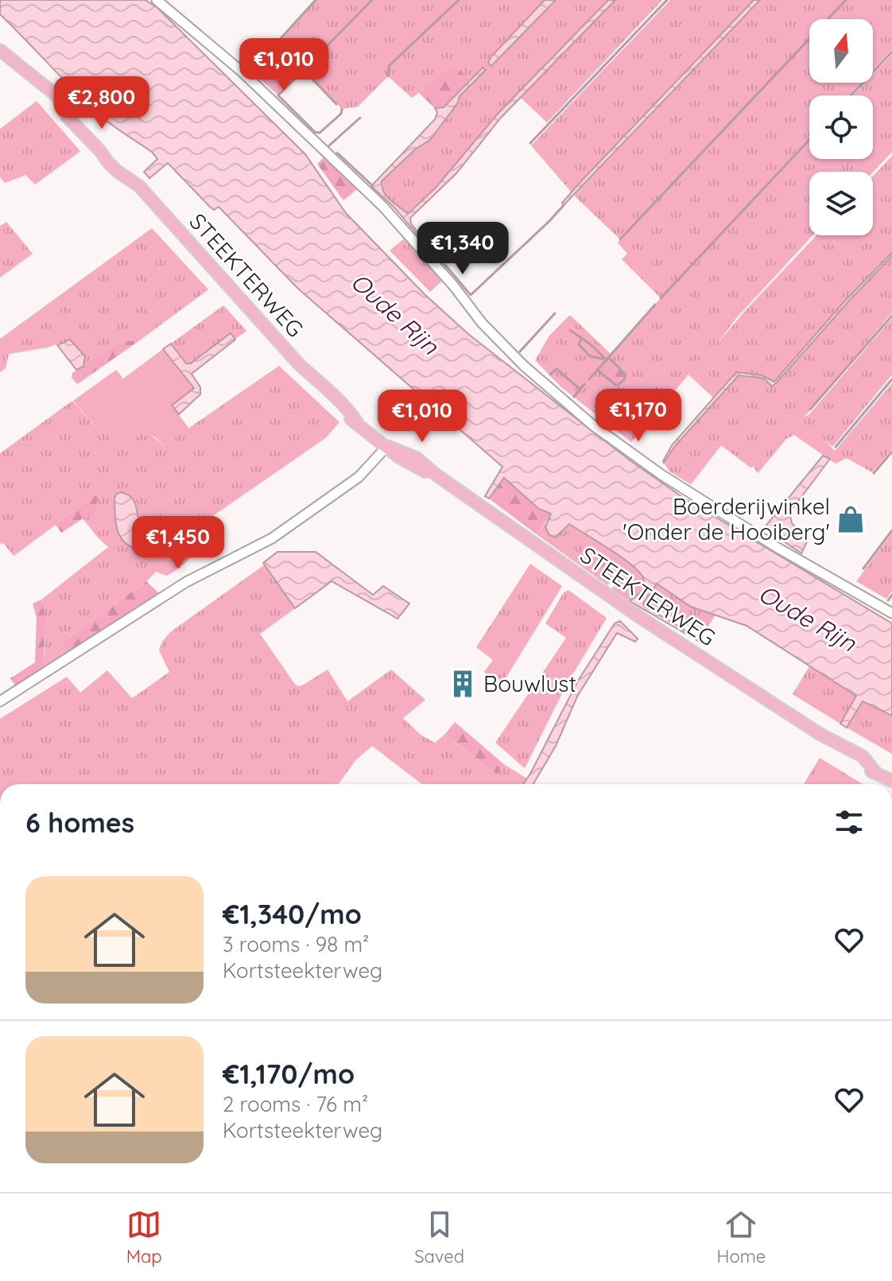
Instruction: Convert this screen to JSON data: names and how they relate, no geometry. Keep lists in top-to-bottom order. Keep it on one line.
{"streets":{"main road":["STEEKTERWEG"]},"water":["Oude Rijn"],"places":{"shop":["Boerderijwinkel 'Onder de Hooiberg'"],"building":["Bouwlust"]},"north":"top","page":{"price":["€1,010","€2,800","€1,340","€1,170","€1,010","€1,450"],"heading":"6 homes","list":[{"name":"€1,340/mo","note":"3 rooms · 98 m² · Kortsteekterweg"},{"name":"€1,170/mo","note":"2 rooms · 76 m² · Kortsteekterweg"}],"tabs":["Map","Saved","Home"]}}
